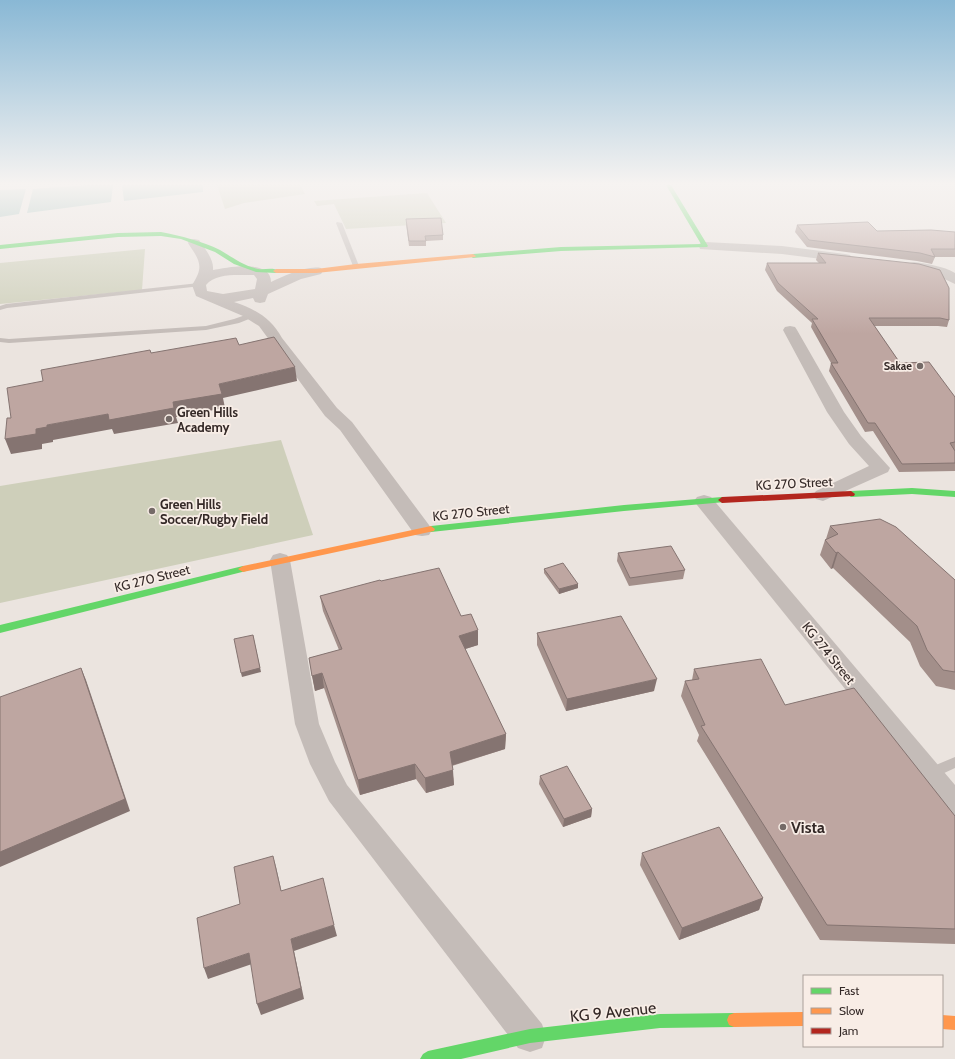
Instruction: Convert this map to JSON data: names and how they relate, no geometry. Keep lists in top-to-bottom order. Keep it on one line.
{"streets":{"street":["KG 270 Street","KG 274 Street","KG 9 Avenue"]},"crossings":[["KG 270 Street","KG 274 Street"]],"places":["Sakae","Green Hills Academy","Green Hills Soccer/Rugby Field","Vista"],"legend":["Fast","Slow","Jam"]}
